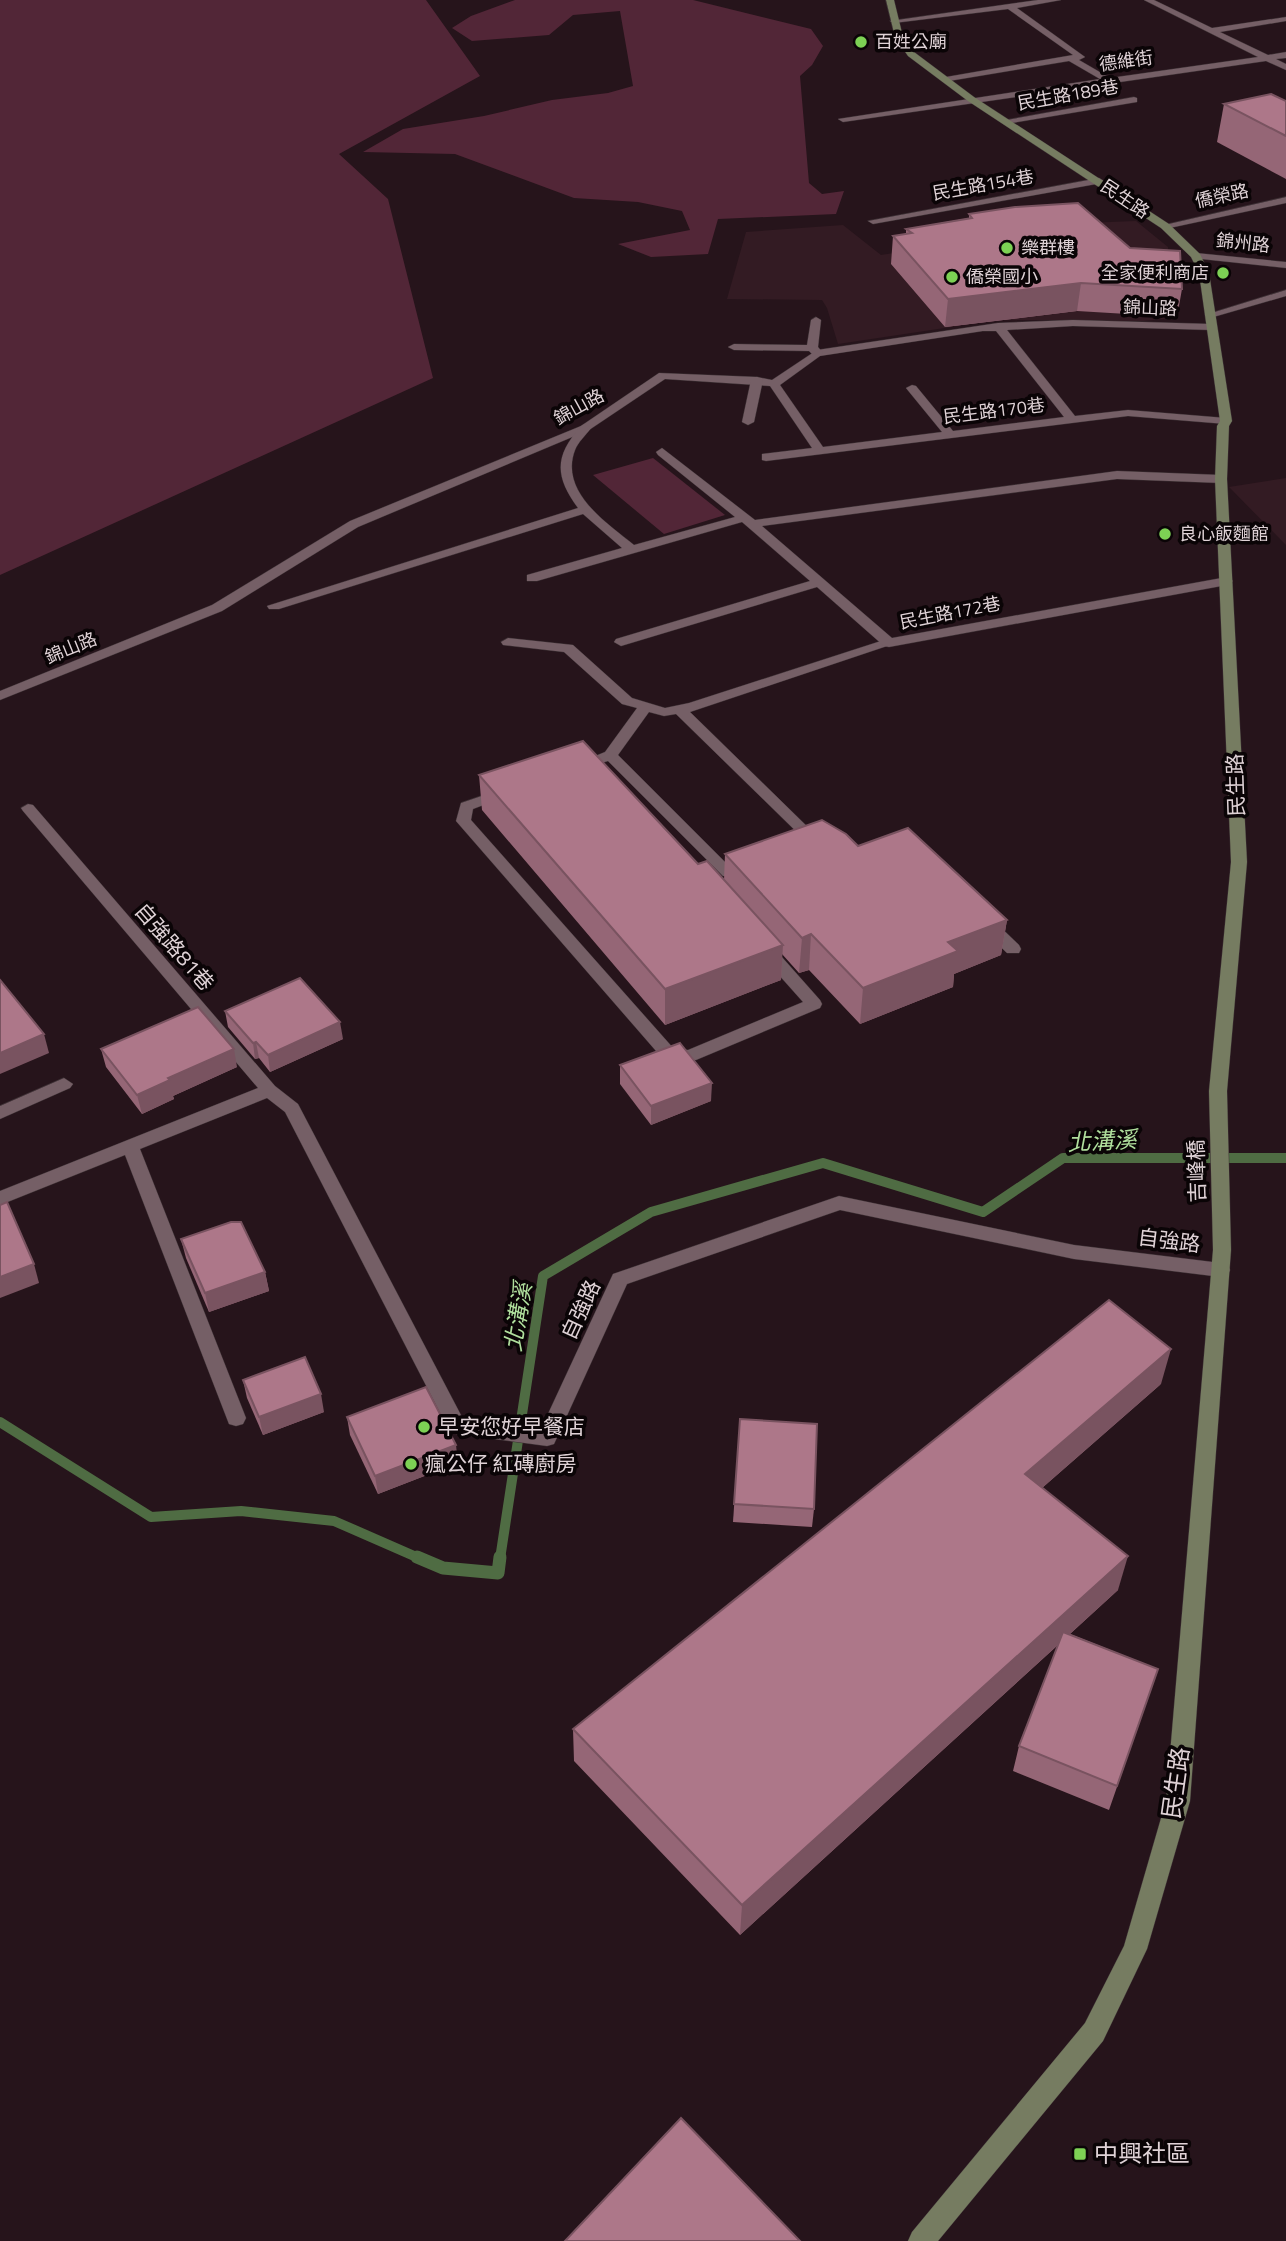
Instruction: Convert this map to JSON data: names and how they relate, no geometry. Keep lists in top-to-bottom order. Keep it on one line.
{"streets":{"street":["德維街","民生路189巷","民生路154巷","僑榮路","民生路","錦州路","錦山路","民生路170巷","民生路172巷","自強路81巷","吉峰橋","自強路"]},"crossings":[["德維街","民生路"],["民生路189巷","民生路"],["民生路154巷","民生路"],["僑榮路","民生路"],["民生路","錦州路"],["民生路","錦山路"],["民生路","民生路170巷"],["民生路","民生路172巷"],["民生路","吉峰橋"],["民生路","自強路"],["自強路81巷","自強路"],["吉峰橋","自強路"]],"water":["北溝溪"],"places":{"other":["百姓公廟","樂群樓","全家便利商店","僑榮國小","良心飯麵館","早安您好早餐店","瘋公仔 紅磚廚房"],"transit":["中興社區"]}}
